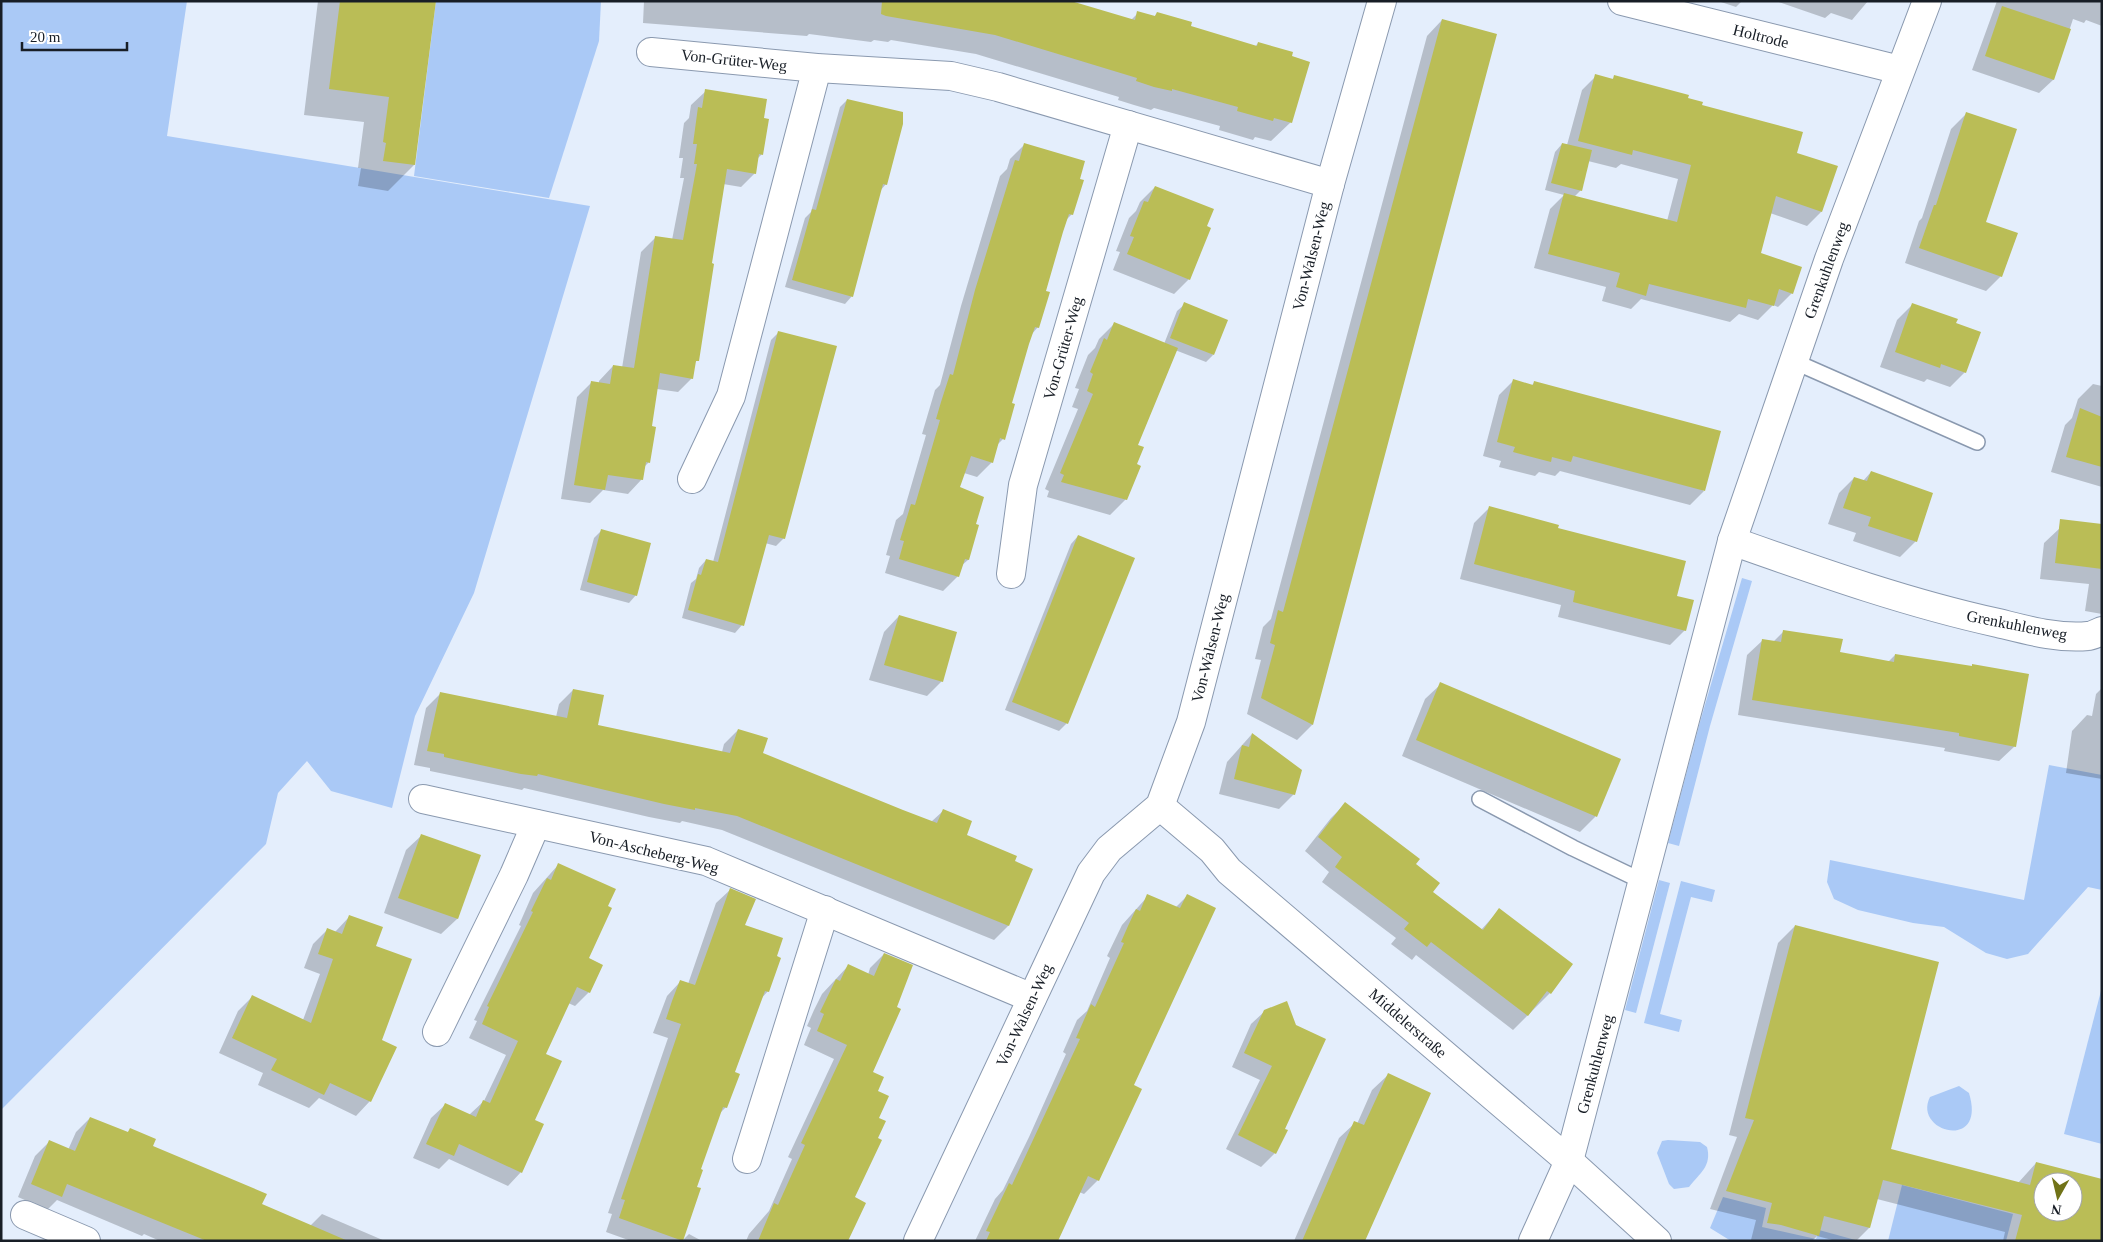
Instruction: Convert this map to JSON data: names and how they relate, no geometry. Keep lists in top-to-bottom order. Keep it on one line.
{"streets":{"street":["Holtrode","Von-Grüter-Weg","Von-Walsen-Weg","Grenkuhlenweg","Von-Ascheberg-Weg","Middelerstraße"]},"crossings":[["Holtrode","Grenkuhlenweg"],["Von-Grüter-Weg","Von-Walsen-Weg"],["Von-Walsen-Weg","Von-Ascheberg-Weg"],["Von-Walsen-Weg","Middelerstraße"],["Grenkuhlenweg","Middelerstraße"]],"scale_bar":"20 m","north":"bottom"}
